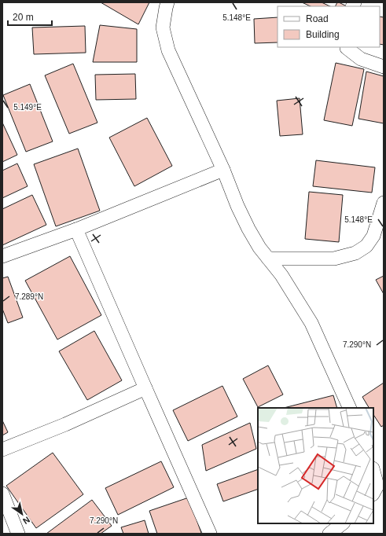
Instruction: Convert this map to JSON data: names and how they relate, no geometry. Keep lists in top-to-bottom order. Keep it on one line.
{"legend":["Road","Building"],"scale_bar":"20 m","north":"bottom right","coordinates":["5.148°E","5.149°E","7.289°N","7.290°N"]}
